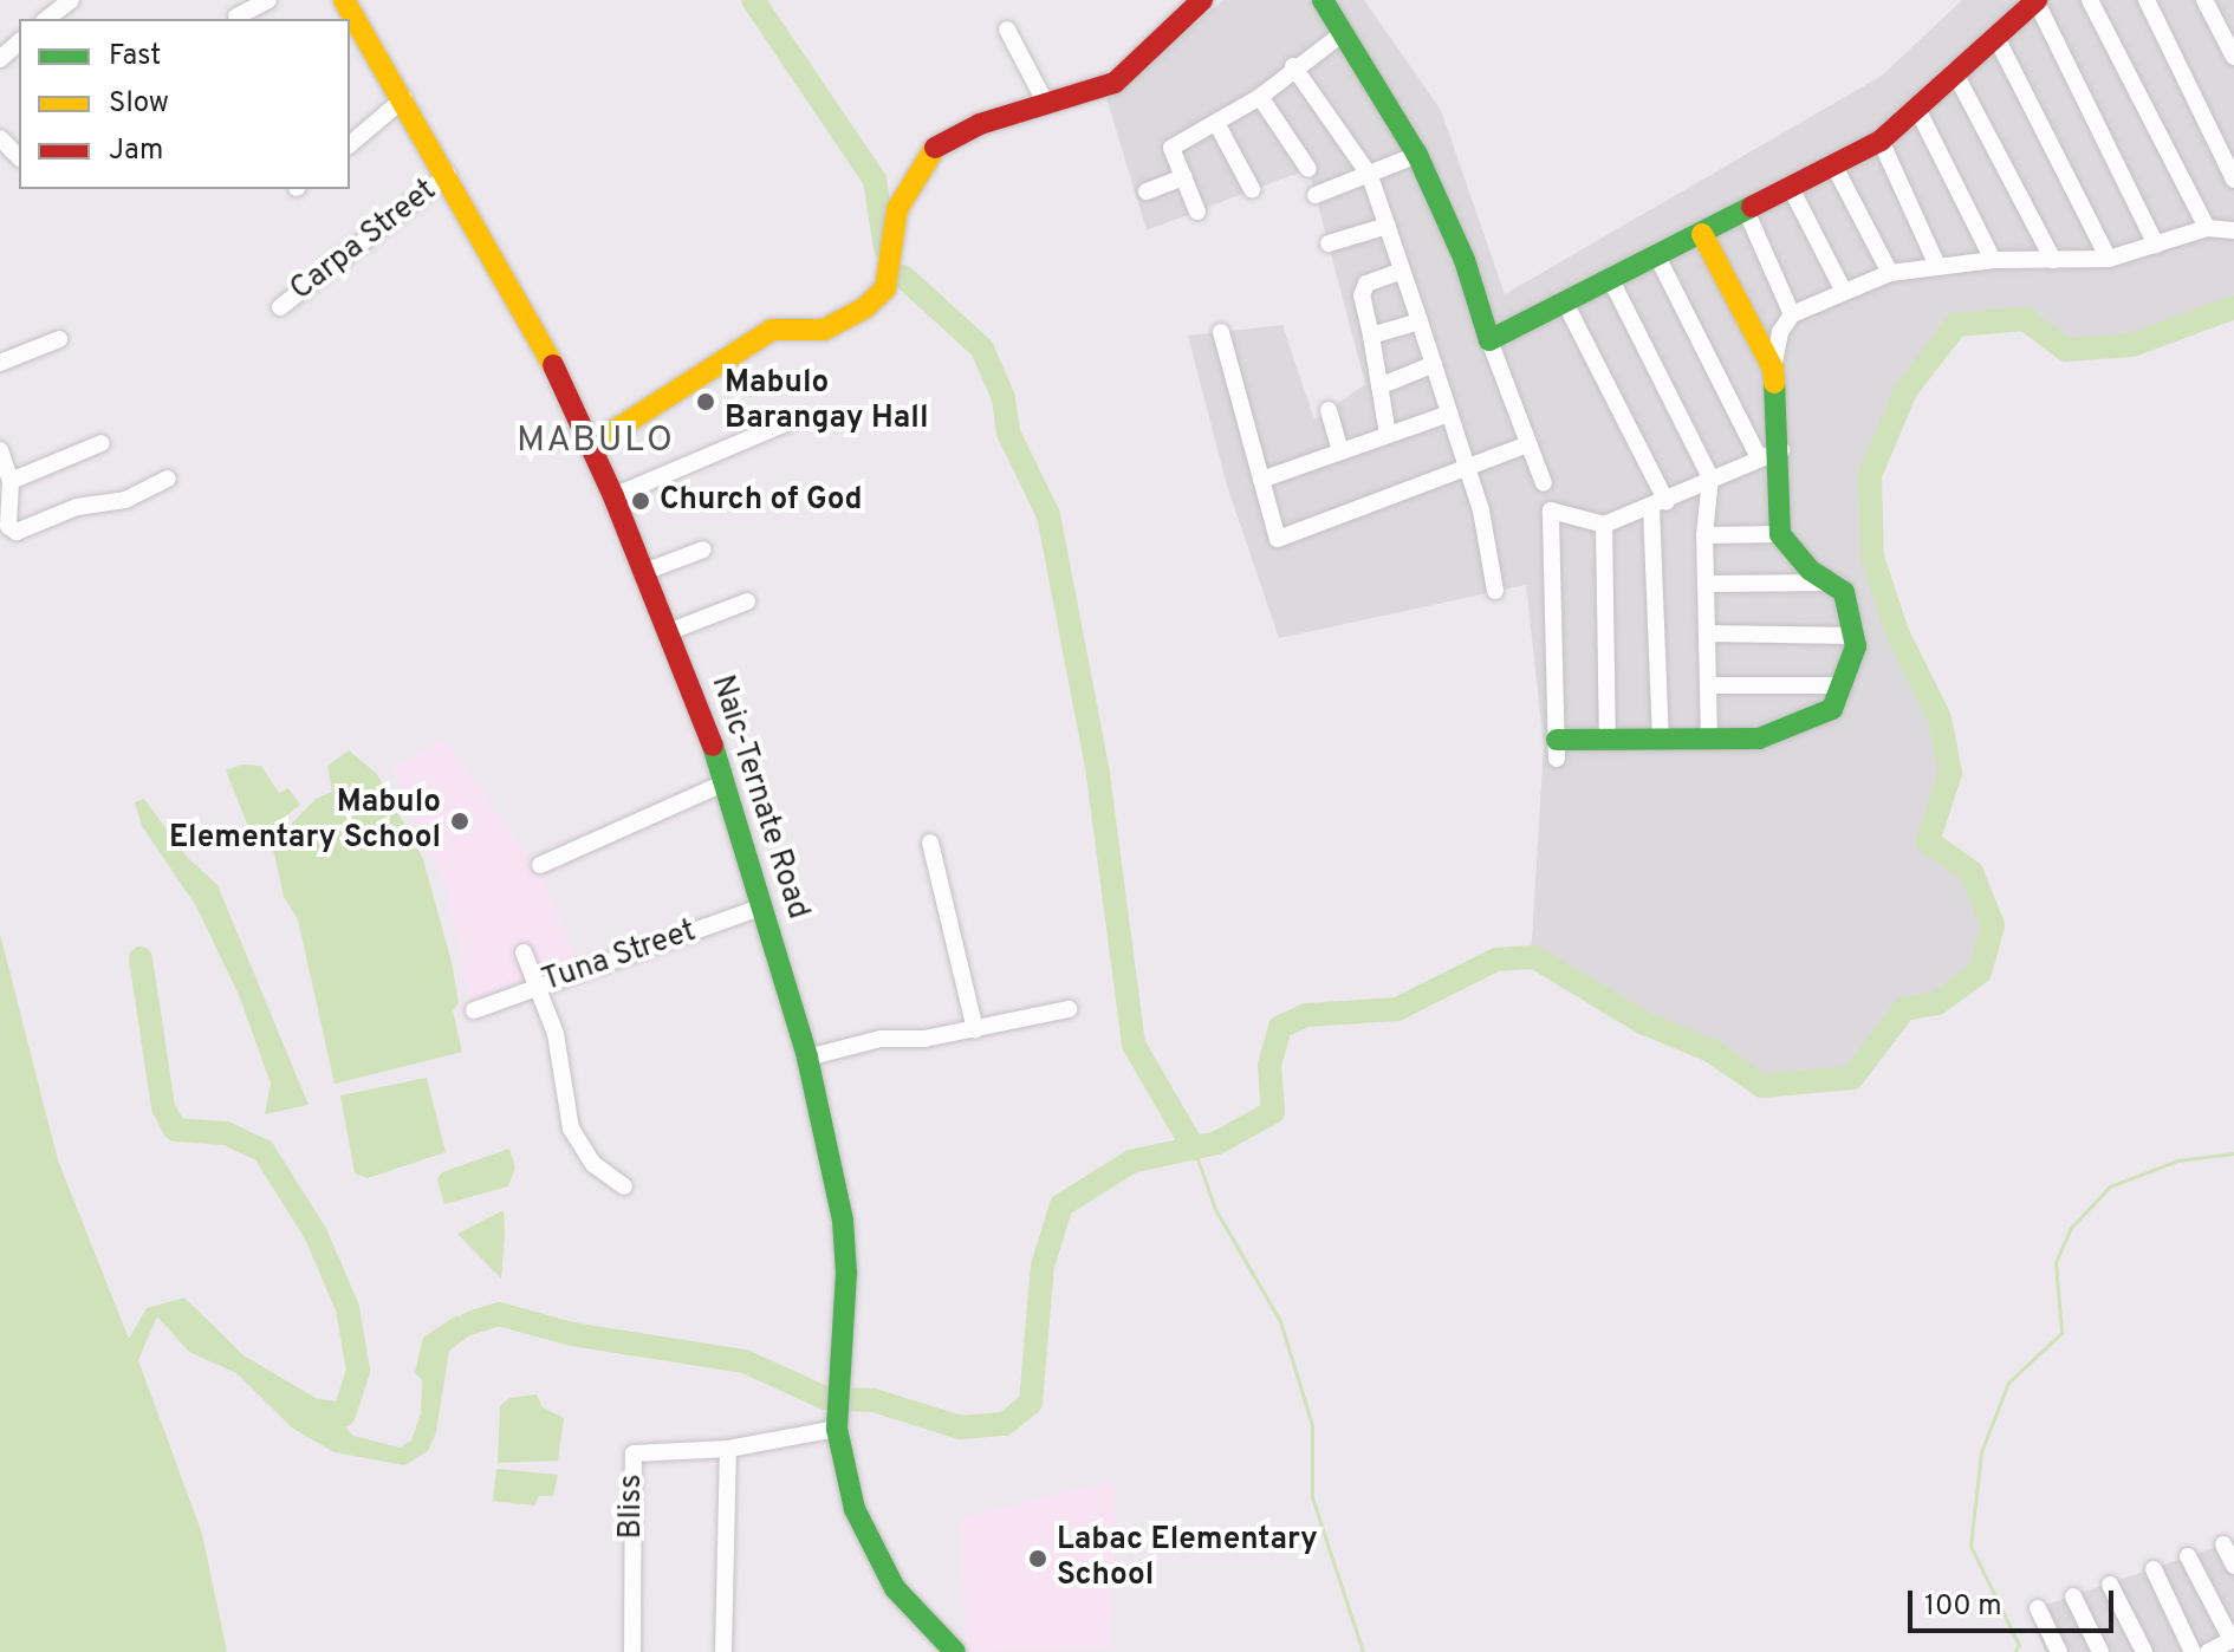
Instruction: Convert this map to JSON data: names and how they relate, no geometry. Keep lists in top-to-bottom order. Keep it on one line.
{"streets":{"street":["Carpa Street","Naic-Ternate Road","Tuna Street","Bliss"]},"crossings":[["Carpa Street","Naic-Ternate Road"],["Naic-Ternate Road","Tuna Street"],["Naic-Ternate Road","Bliss"]],"districts":["MABULO"],"places":["Mabulo Barangay Hall","Church of God","Mabulo Elementary School","Labac Elementary School"],"legend":["Fast","Slow","Jam"],"scale_bar":"100 m"}
